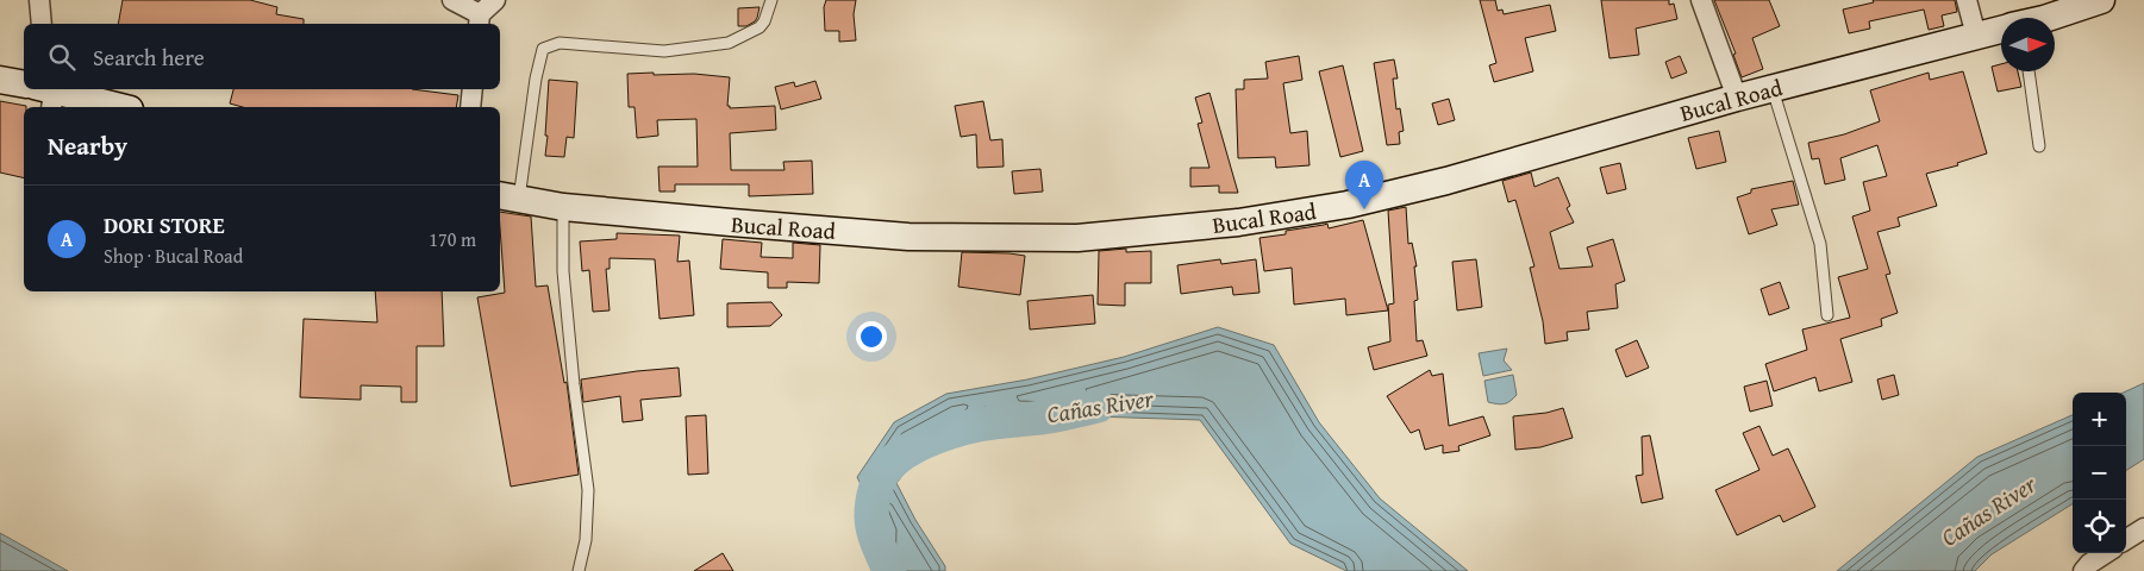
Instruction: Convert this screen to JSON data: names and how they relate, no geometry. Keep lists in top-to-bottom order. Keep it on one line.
{"streets":{"street":["Bucal Road"]},"water":["Cañas River"],"north":"right","page":{"search":"Search here","heading":"Nearby","pins":"A","list":[{"mark":"A","name":"DORI STORE","note":"Shop · Bucal Road","value":"170 m"}],"map_buttons":["+","−"]}}
